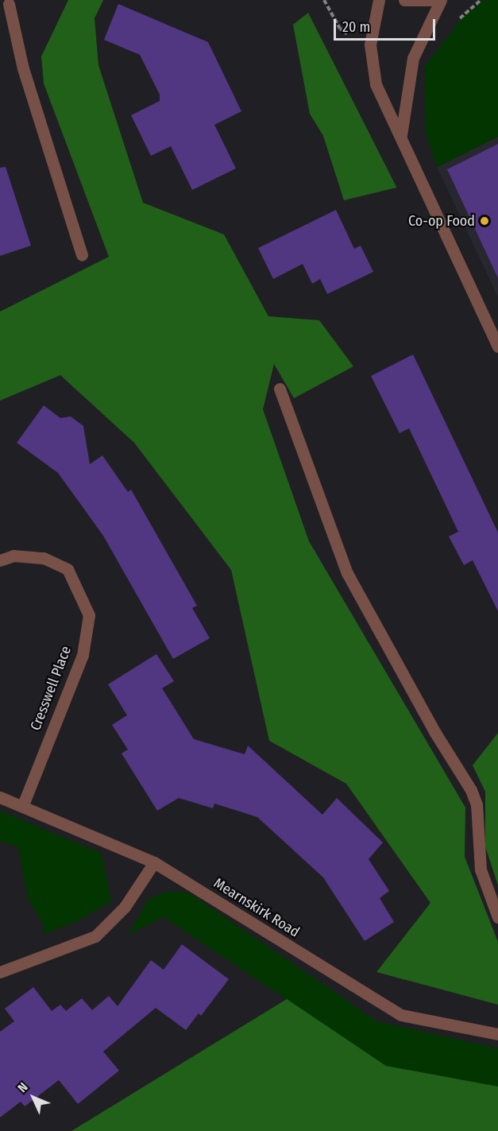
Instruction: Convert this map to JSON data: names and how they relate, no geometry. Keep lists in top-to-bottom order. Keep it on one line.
{"streets":{"street":["Cresswell Place","Mearnskirk Road"]},"crossings":[["Cresswell Place","Mearnskirk Road"]],"places":["Co-op Food"],"scale_bar":"20 m","north":"top left"}
